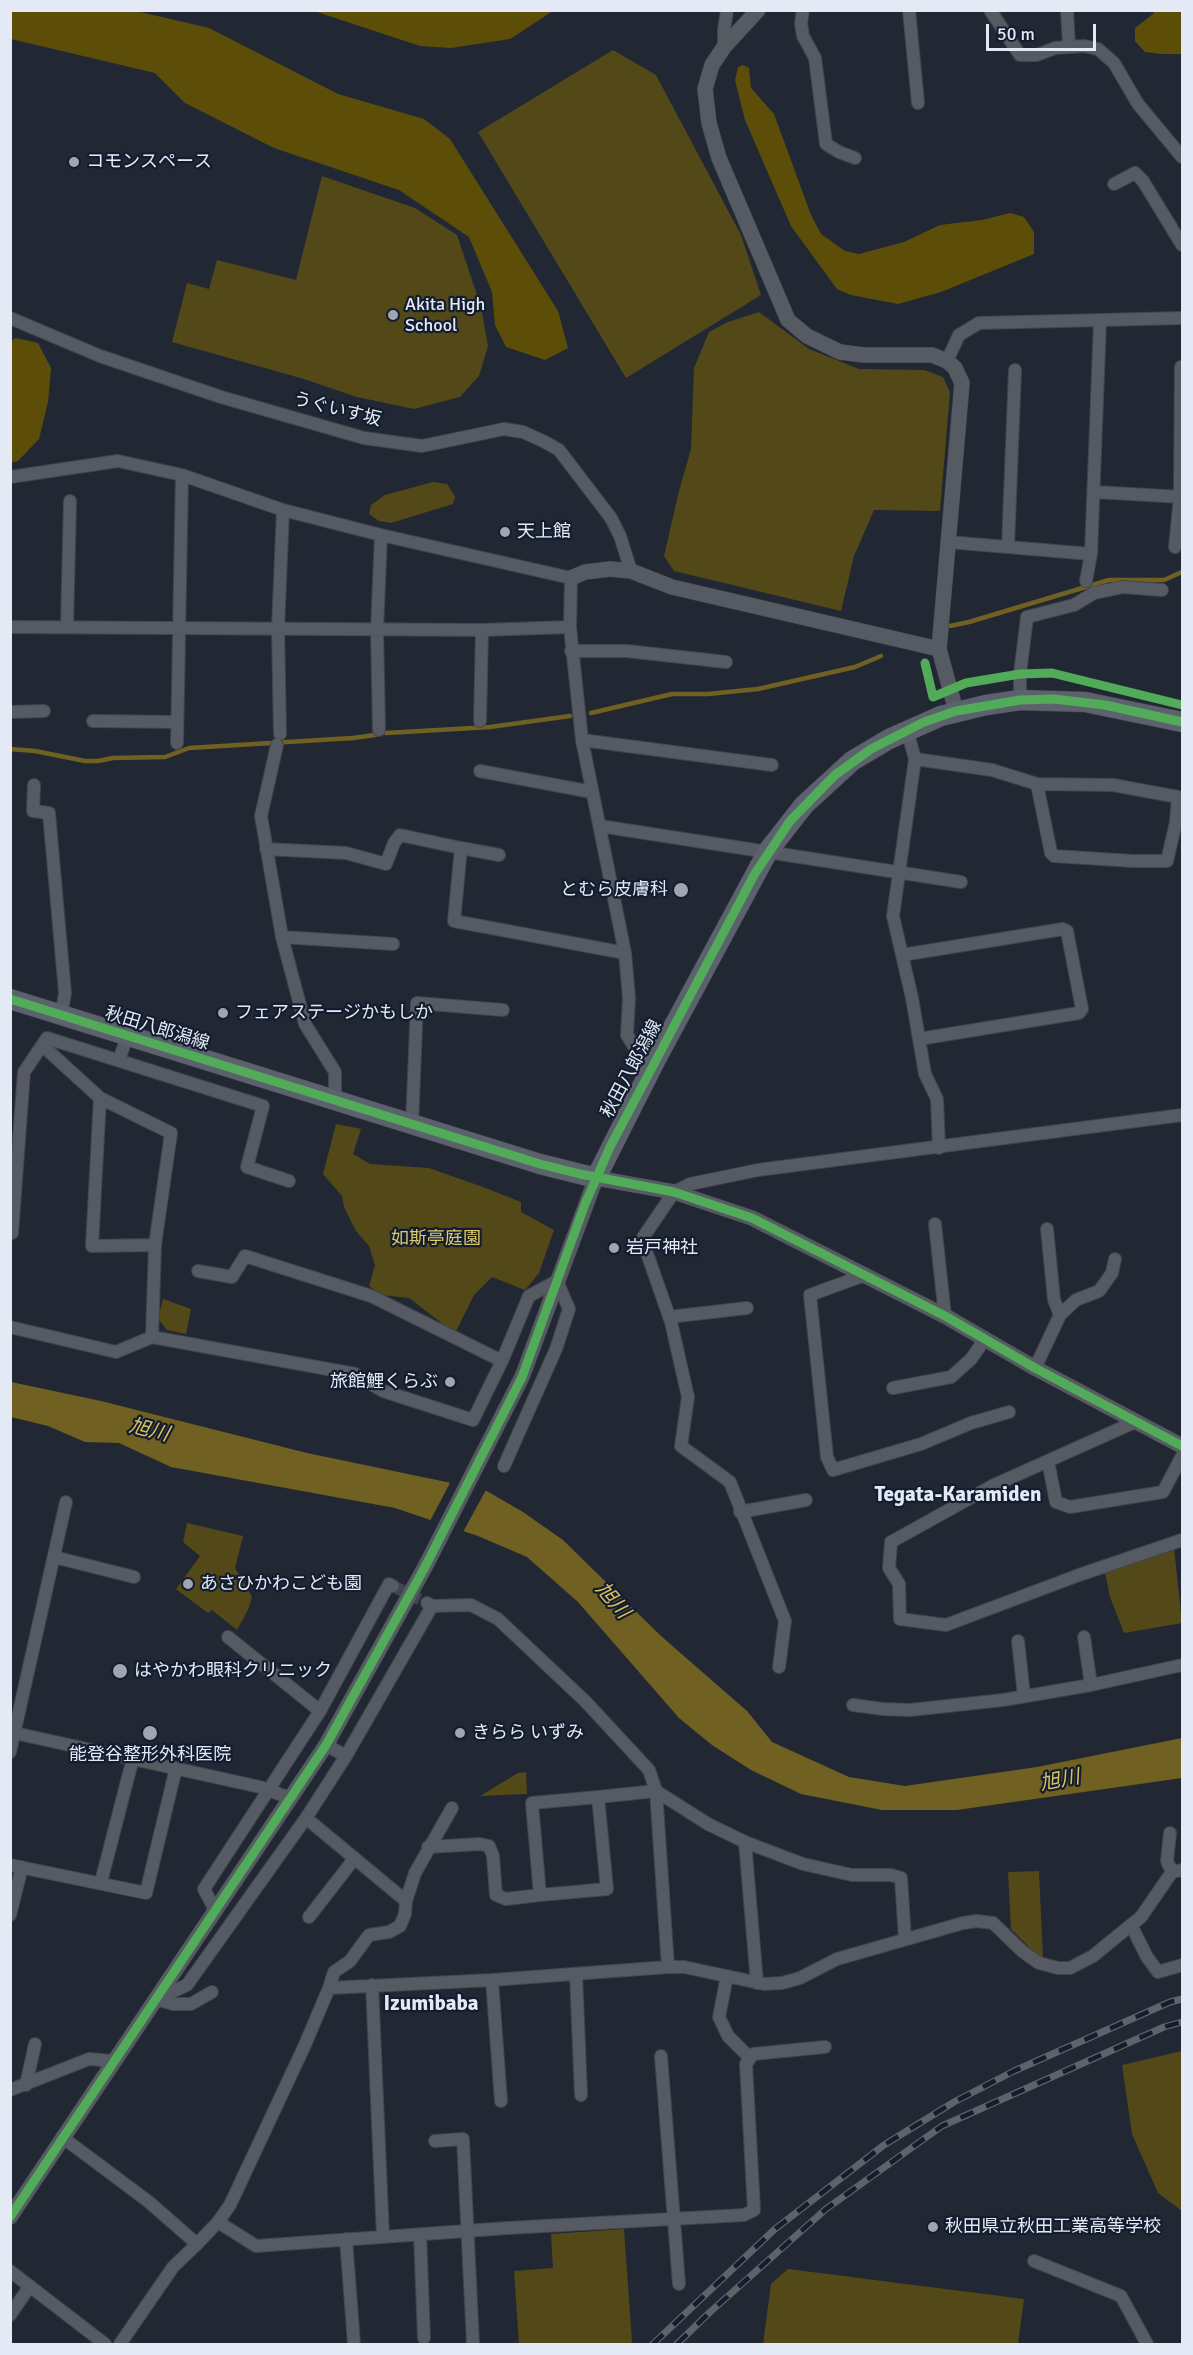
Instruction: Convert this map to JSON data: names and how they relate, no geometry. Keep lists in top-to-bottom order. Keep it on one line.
{"streets":{"main road":["秋田八郎潟線"],"street":["うぐいす坂"]},"districts":["Tegata-Karamiden","Izumibaba"],"water":["旭川"],"parks":["如斯亭庭園"],"places":["コモンスペース","Akita High School","天上館","とむら皮膚科","フェアステージかもしか","岩戸神社","旅館鯉くらぶ","あさひかわこども園","はやかわ眼科クリニック","能登谷整形外科医院","きらら いずみ","秋田県立秋田工業高等学校"],"scale_bar":"50 m"}
